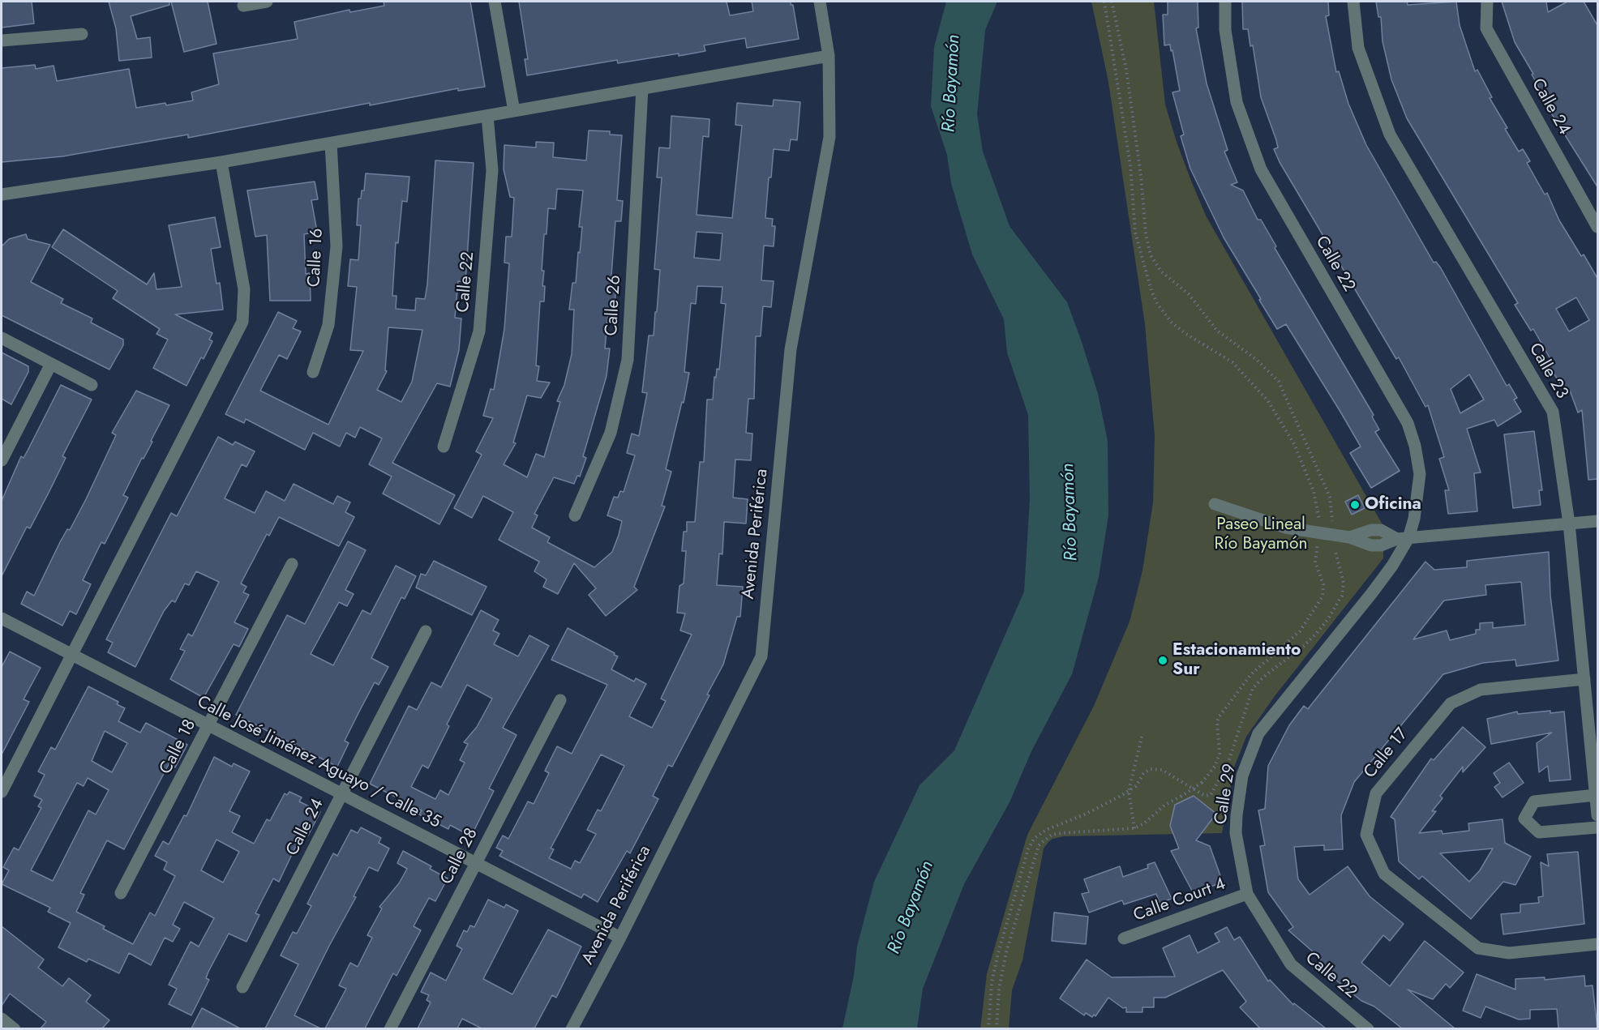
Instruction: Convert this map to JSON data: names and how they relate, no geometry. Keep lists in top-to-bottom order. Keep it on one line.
{"streets":{"street":["Calle 24","Calle 16","Calle 22","Calle 26","Calle 23","Avenida Periférica","Calle 18","Calle 17","Calle José Jiménez Aguayo / Calle 35","Calle 29","Calle 28","Calle Court 4"]},"crossings":[["Calle 24","Calle José Jiménez Aguayo / Calle 35"],["Calle 22","Calle 29"],["Calle 22","Calle Court 4"],["Calle 23","Calle 17"],["Avenida Periférica","Calle José Jiménez Aguayo / Calle 35"],["Calle 18","Calle José Jiménez Aguayo / Calle 35"],["Calle José Jiménez Aguayo / Calle 35","Calle 28"],["Calle 29","Calle Court 4"]],"water":["Río Bayamón"],"parks":["Paseo Lineal Río Bayamón"],"places":["Oficina","Estacionamiento Sur"]}
